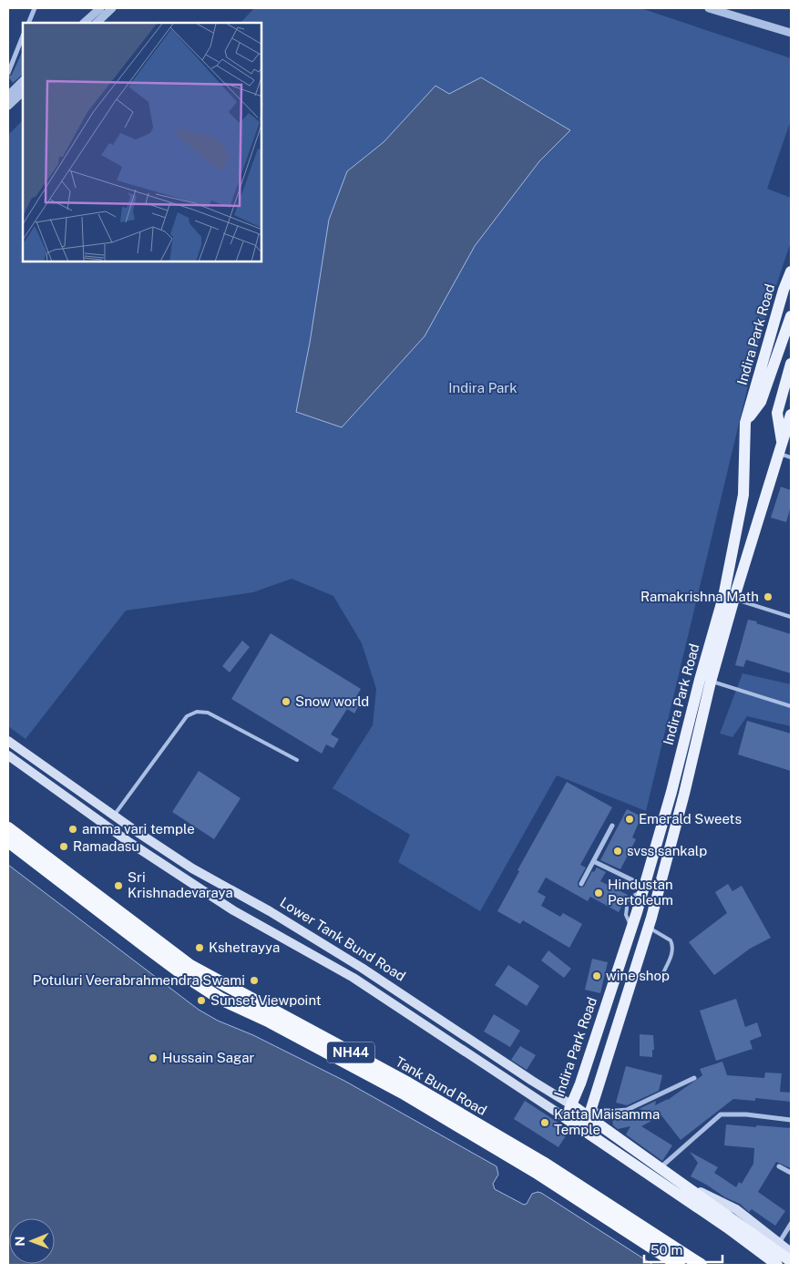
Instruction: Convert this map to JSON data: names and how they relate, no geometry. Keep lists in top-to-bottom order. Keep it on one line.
{"streets":{"highway":["NH44","Tank Bund Road"],"main road":["Indira Park Road","Lower Tank Bund Road"]},"crossings":[["Indira Park Road","Lower Tank Bund Road"]],"parks":["Indira Park"],"places":["Ramakrishna Math","Snow world","Emerald Sweets","amma vari temple","Ramadasu","svss sankalp","Sri Krishnadevaraya","Hindustan Pertoleum","Kshetrayya","wine shop","Potuluri Veerabrahmendra Swami","Sunset Viewpoint","Hussain Sagar","Katta Maisamma Temple"],"scale_bar":"50 m","north":"left"}
